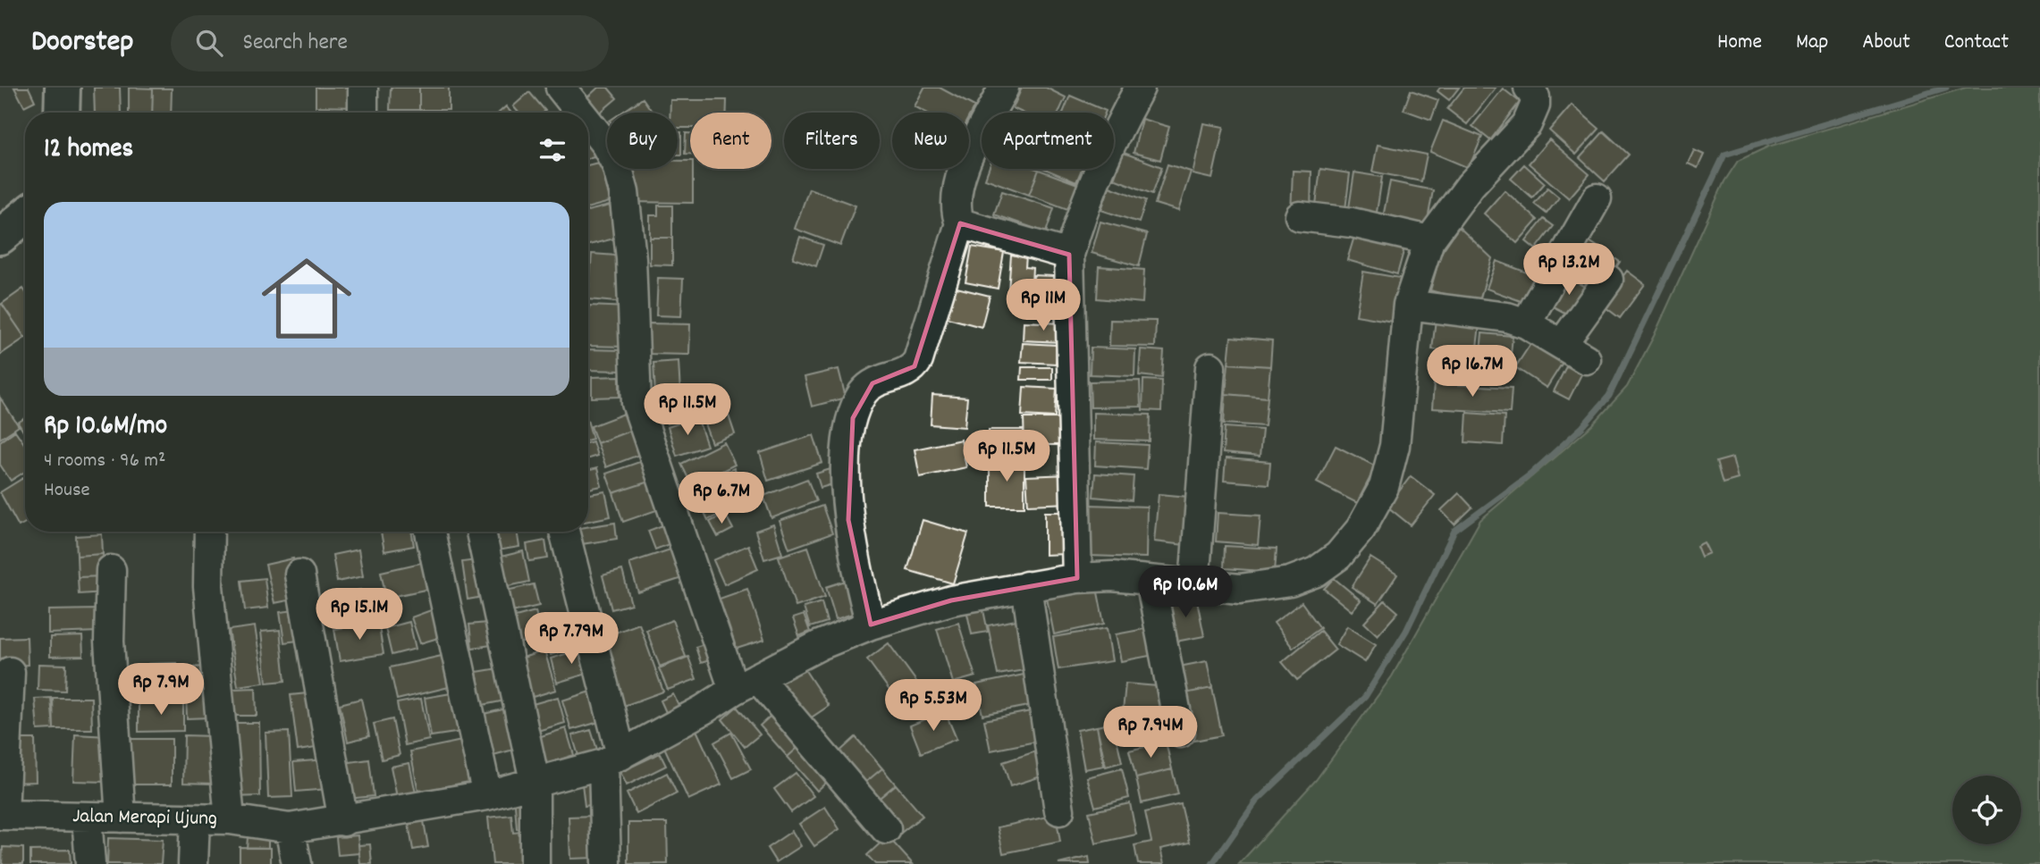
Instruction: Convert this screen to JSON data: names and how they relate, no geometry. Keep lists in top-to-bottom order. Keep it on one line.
{"streets":{"street":["Jalan Merapi Ujung"]},"page":{"header":"Doorstep","search":"Search here","nav":["Home","Map","About","Contact"],"chip":["Buy","Rent","Filters","New","Apartment"],"heading":"12 homes","list":[{"name":"Rp 10.6M/mo","note":"4 rooms · 96 m² · House"}],"price":["Rp 13.2M","Rp 11M","Rp 16.7M","Rp 11.5M","Rp 11.5M","Rp 6.7M","Rp 10.6M","Rp 15.1M","Rp 7.79M","Rp 7.9M","Rp 5.53M","Rp 7.94M"]}}
